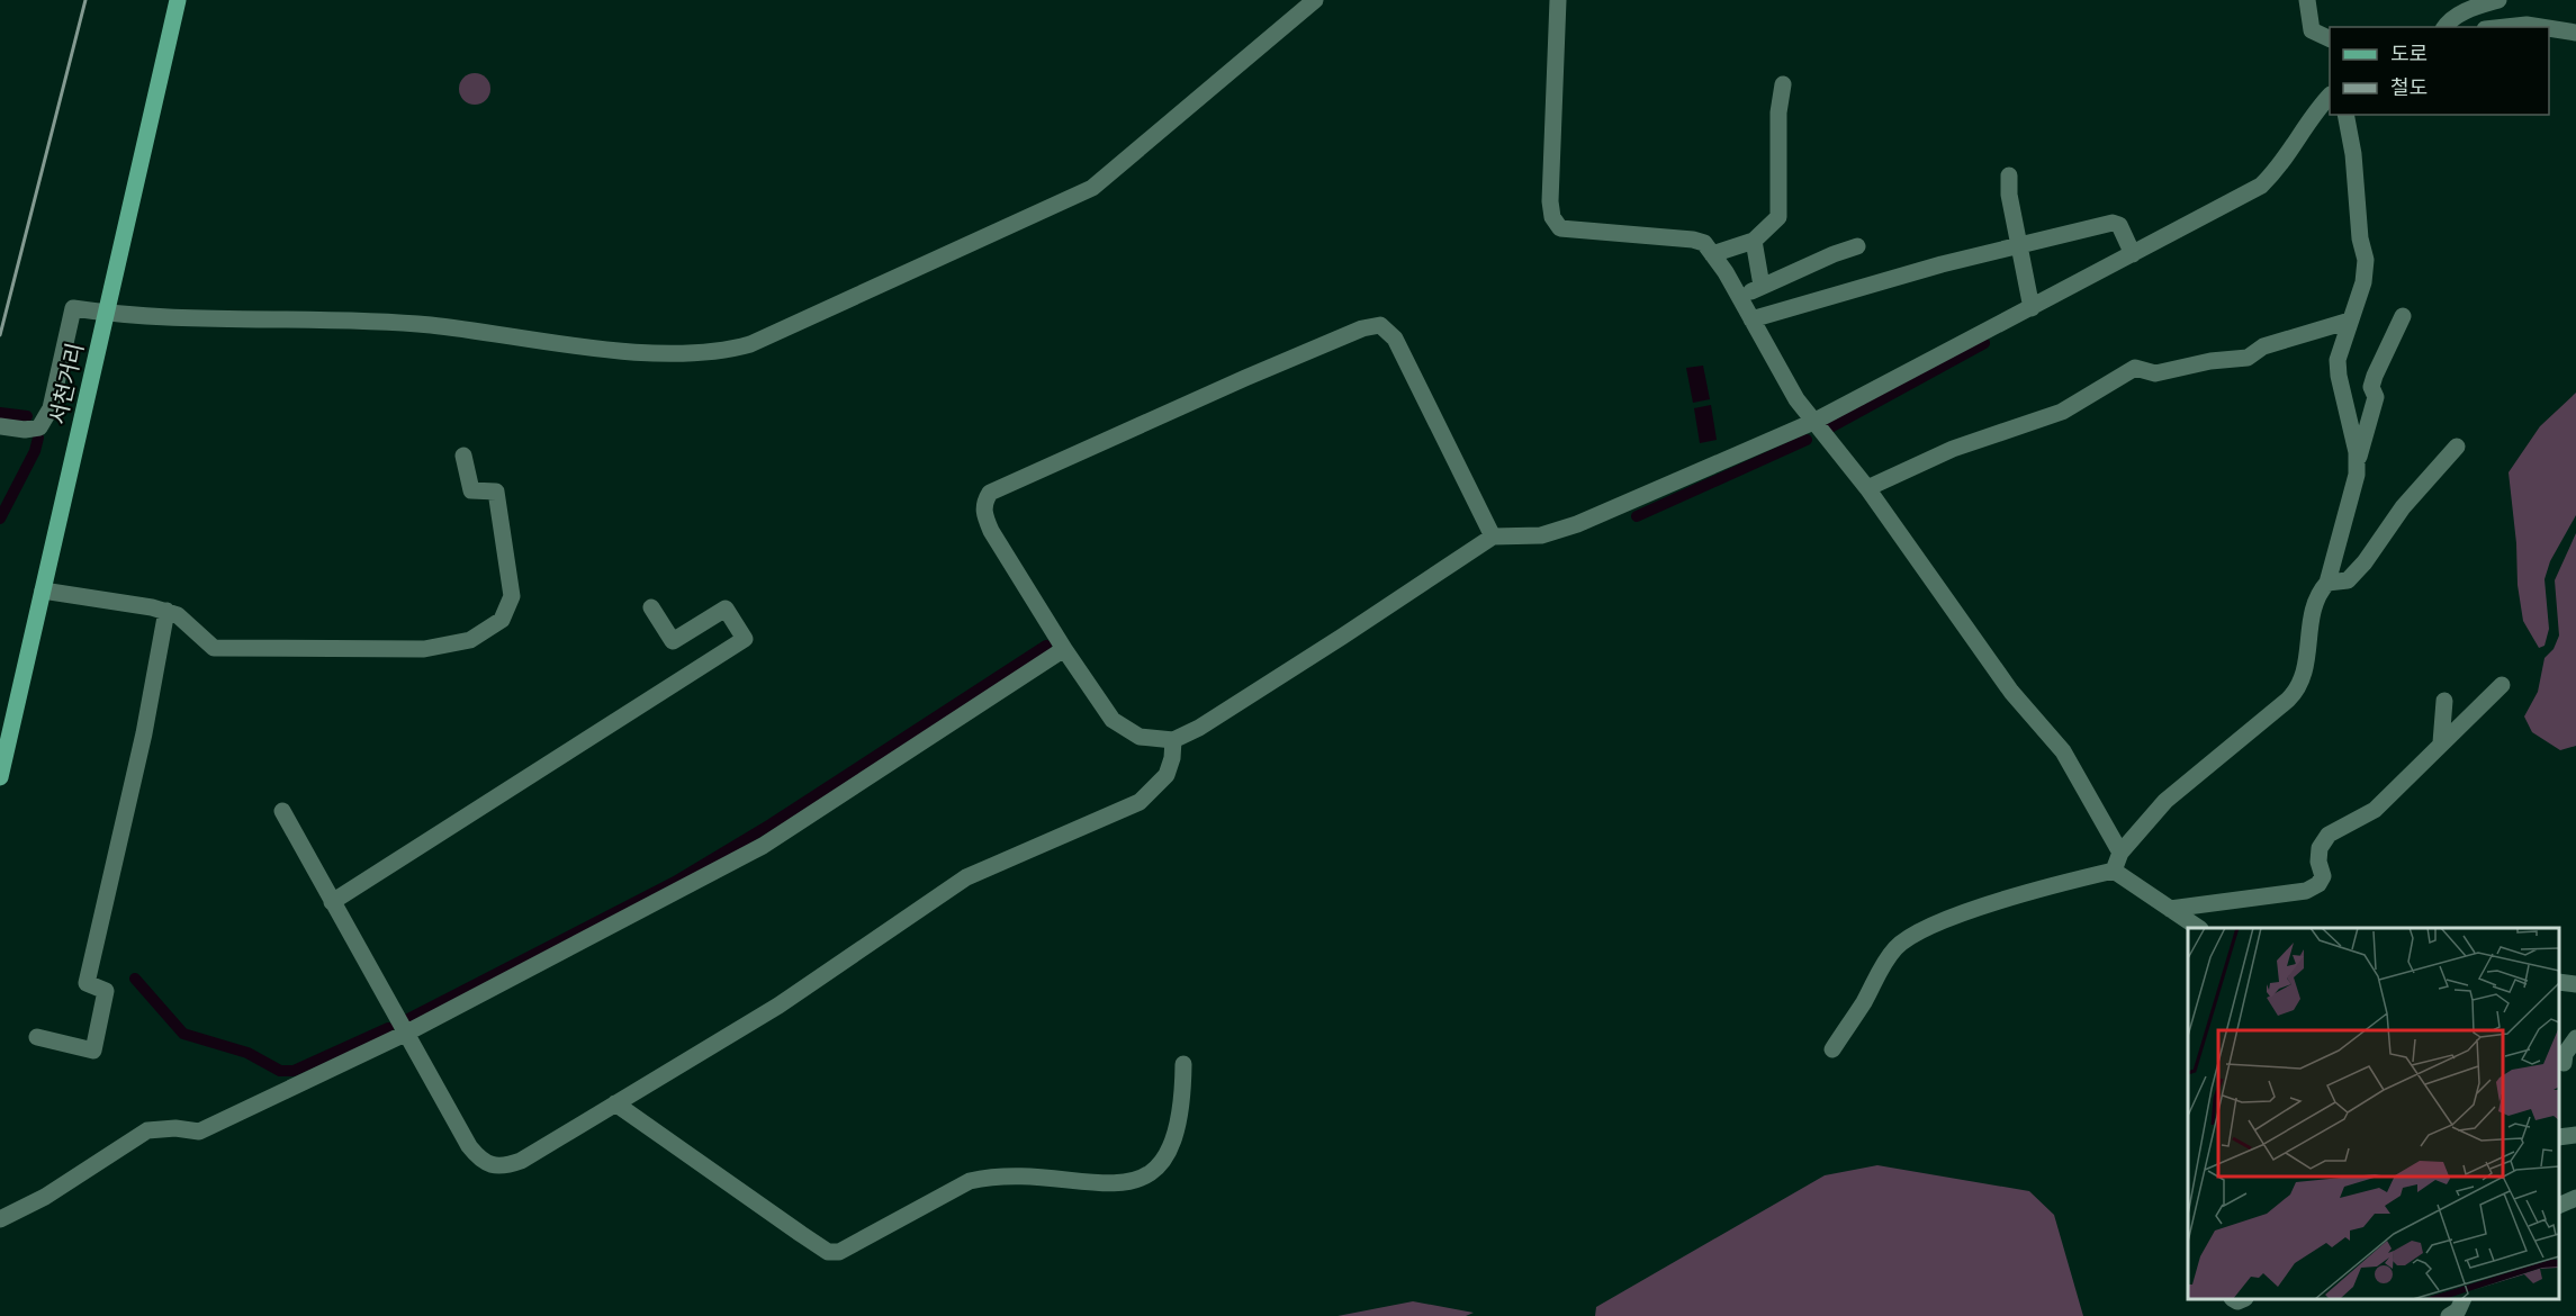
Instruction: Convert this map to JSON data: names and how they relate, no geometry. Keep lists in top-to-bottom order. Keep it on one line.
{"streets":{"main road":["서천거리"]},"legend":["도로","철도"]}
